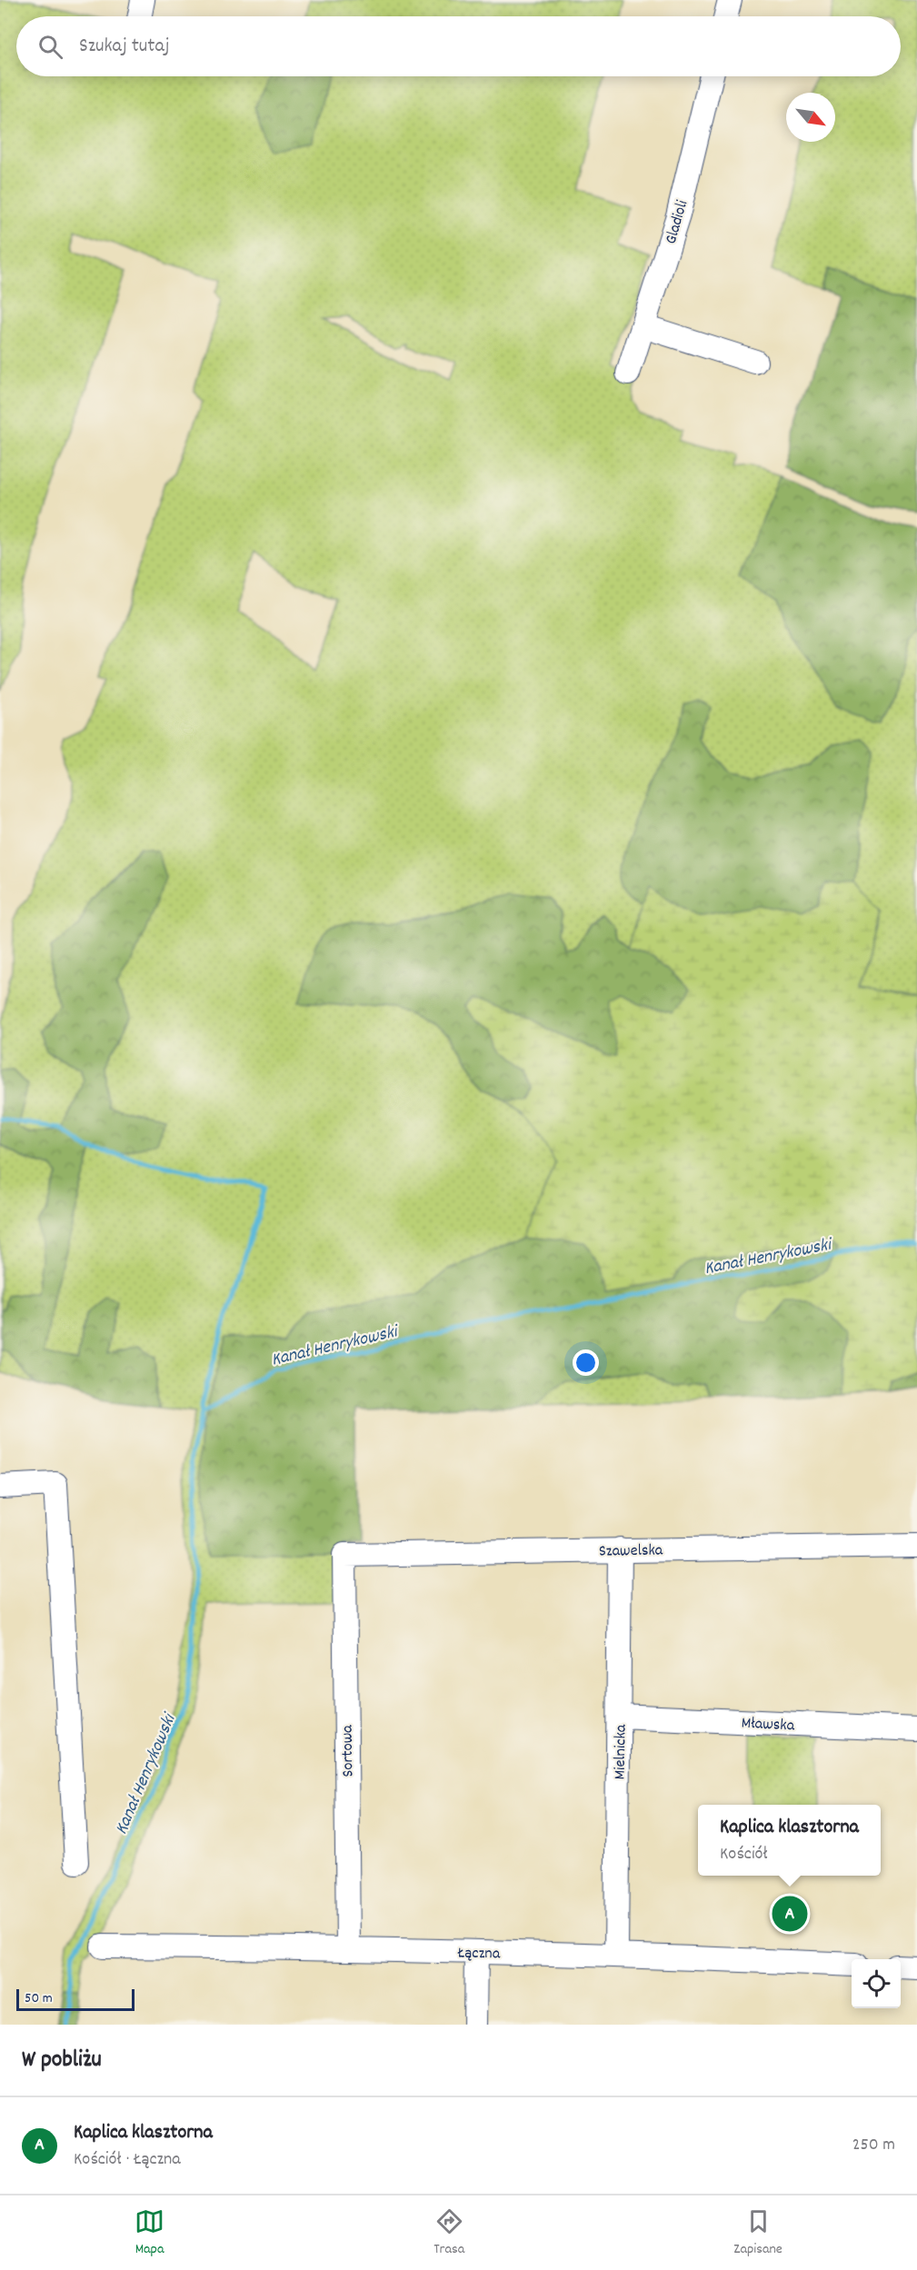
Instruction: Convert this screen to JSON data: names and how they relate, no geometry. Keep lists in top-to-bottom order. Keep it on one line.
{"streets":{"street":["Gladioli","Szawelska","Mławska","Sortowa","Mielnicka","Łączna"]},"crossings":[["Szawelska","Sortowa"],["Szawelska","Mielnicka"],["Mławska","Mielnicka"],["Sortowa","Łączna"],["Mielnicka","Łączna"]],"water":["Kanał Henrykowski"],"scale_bar":"50 m","north":"bottom right","page":{"search":"Szukaj tutaj","popup":["Kaplica klasztorna","Kościół"],"pins":"A","scale":"50 m","heading":"W pobliżu","list":[{"mark":"A","name":"Kaplica klasztorna","note":"Kościół · Łączna","value":"250 m"}],"nav":["Mapa","Trasa","Zapisane"]}}
